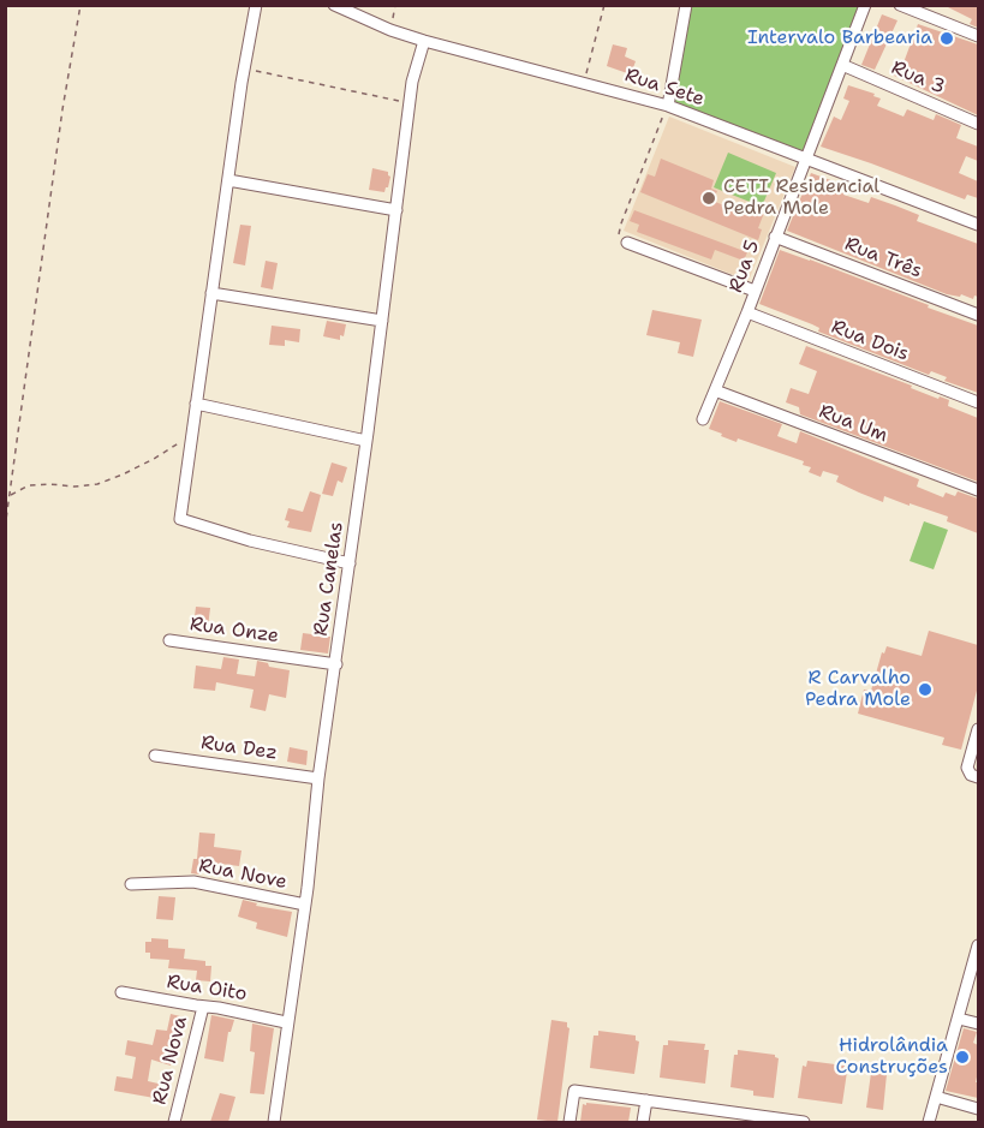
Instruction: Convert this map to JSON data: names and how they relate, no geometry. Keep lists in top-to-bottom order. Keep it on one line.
{"streets":{"street":["Rua 3","Rua Sete","Rua Três","Rua 5","Rua Dois","Rua Um","Rua Canelas","Rua Onze","Rua Dez","Rua Nove","Rua Oito","Rua Nova"]},"crossings":[["Rua 3","Rua 5"],["Rua Sete","Rua 5"],["Rua Sete","Rua Canelas"],["Rua Três","Rua 5"],["Rua 5","Rua Dois"],["Rua 5","Rua Um"],["Rua Canelas","Rua Onze"],["Rua Canelas","Rua Dez"],["Rua Canelas","Rua Nove"],["Rua Canelas","Rua Oito"],["Rua Oito","Rua Nova"]],"places":["Intervalo Barbearia","CETI Residencial Pedra Mole","R Carvalho Pedra Mole","Hidrolândia Construções"]}
